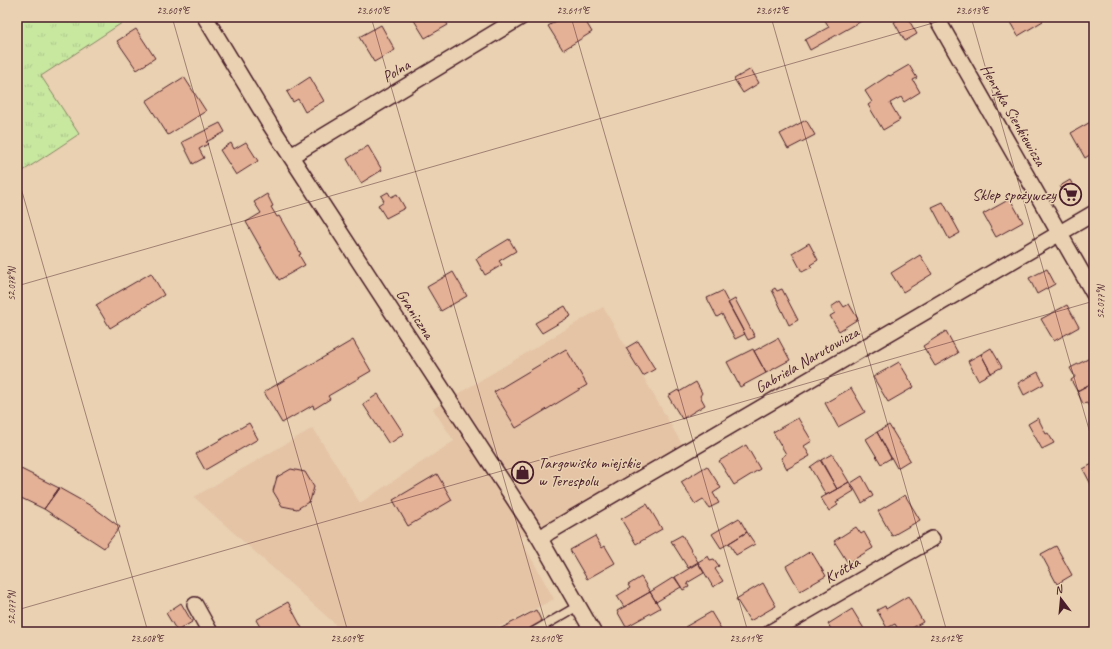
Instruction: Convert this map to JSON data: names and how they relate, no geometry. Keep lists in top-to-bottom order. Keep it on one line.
{"streets":{"street":["Polna","Henryka Sienkiewicza","Graniczna","Gabriela Narutowicza","Krótka"]},"crossings":[["Polna","Graniczna"],["Henryka Sienkiewicza","Gabriela Narutowicza"],["Graniczna","Gabriela Narutowicza"]],"places":{"supermarket":["Sklep spożywczy"],"shop":["Targowisko miejskie w Terespolu"]},"north":"top","coordinates":["23.609°E","23.610°E","23.611°E","23.612°E","23.613°E","52.078°N","52.077°N","23.608°E"]}
